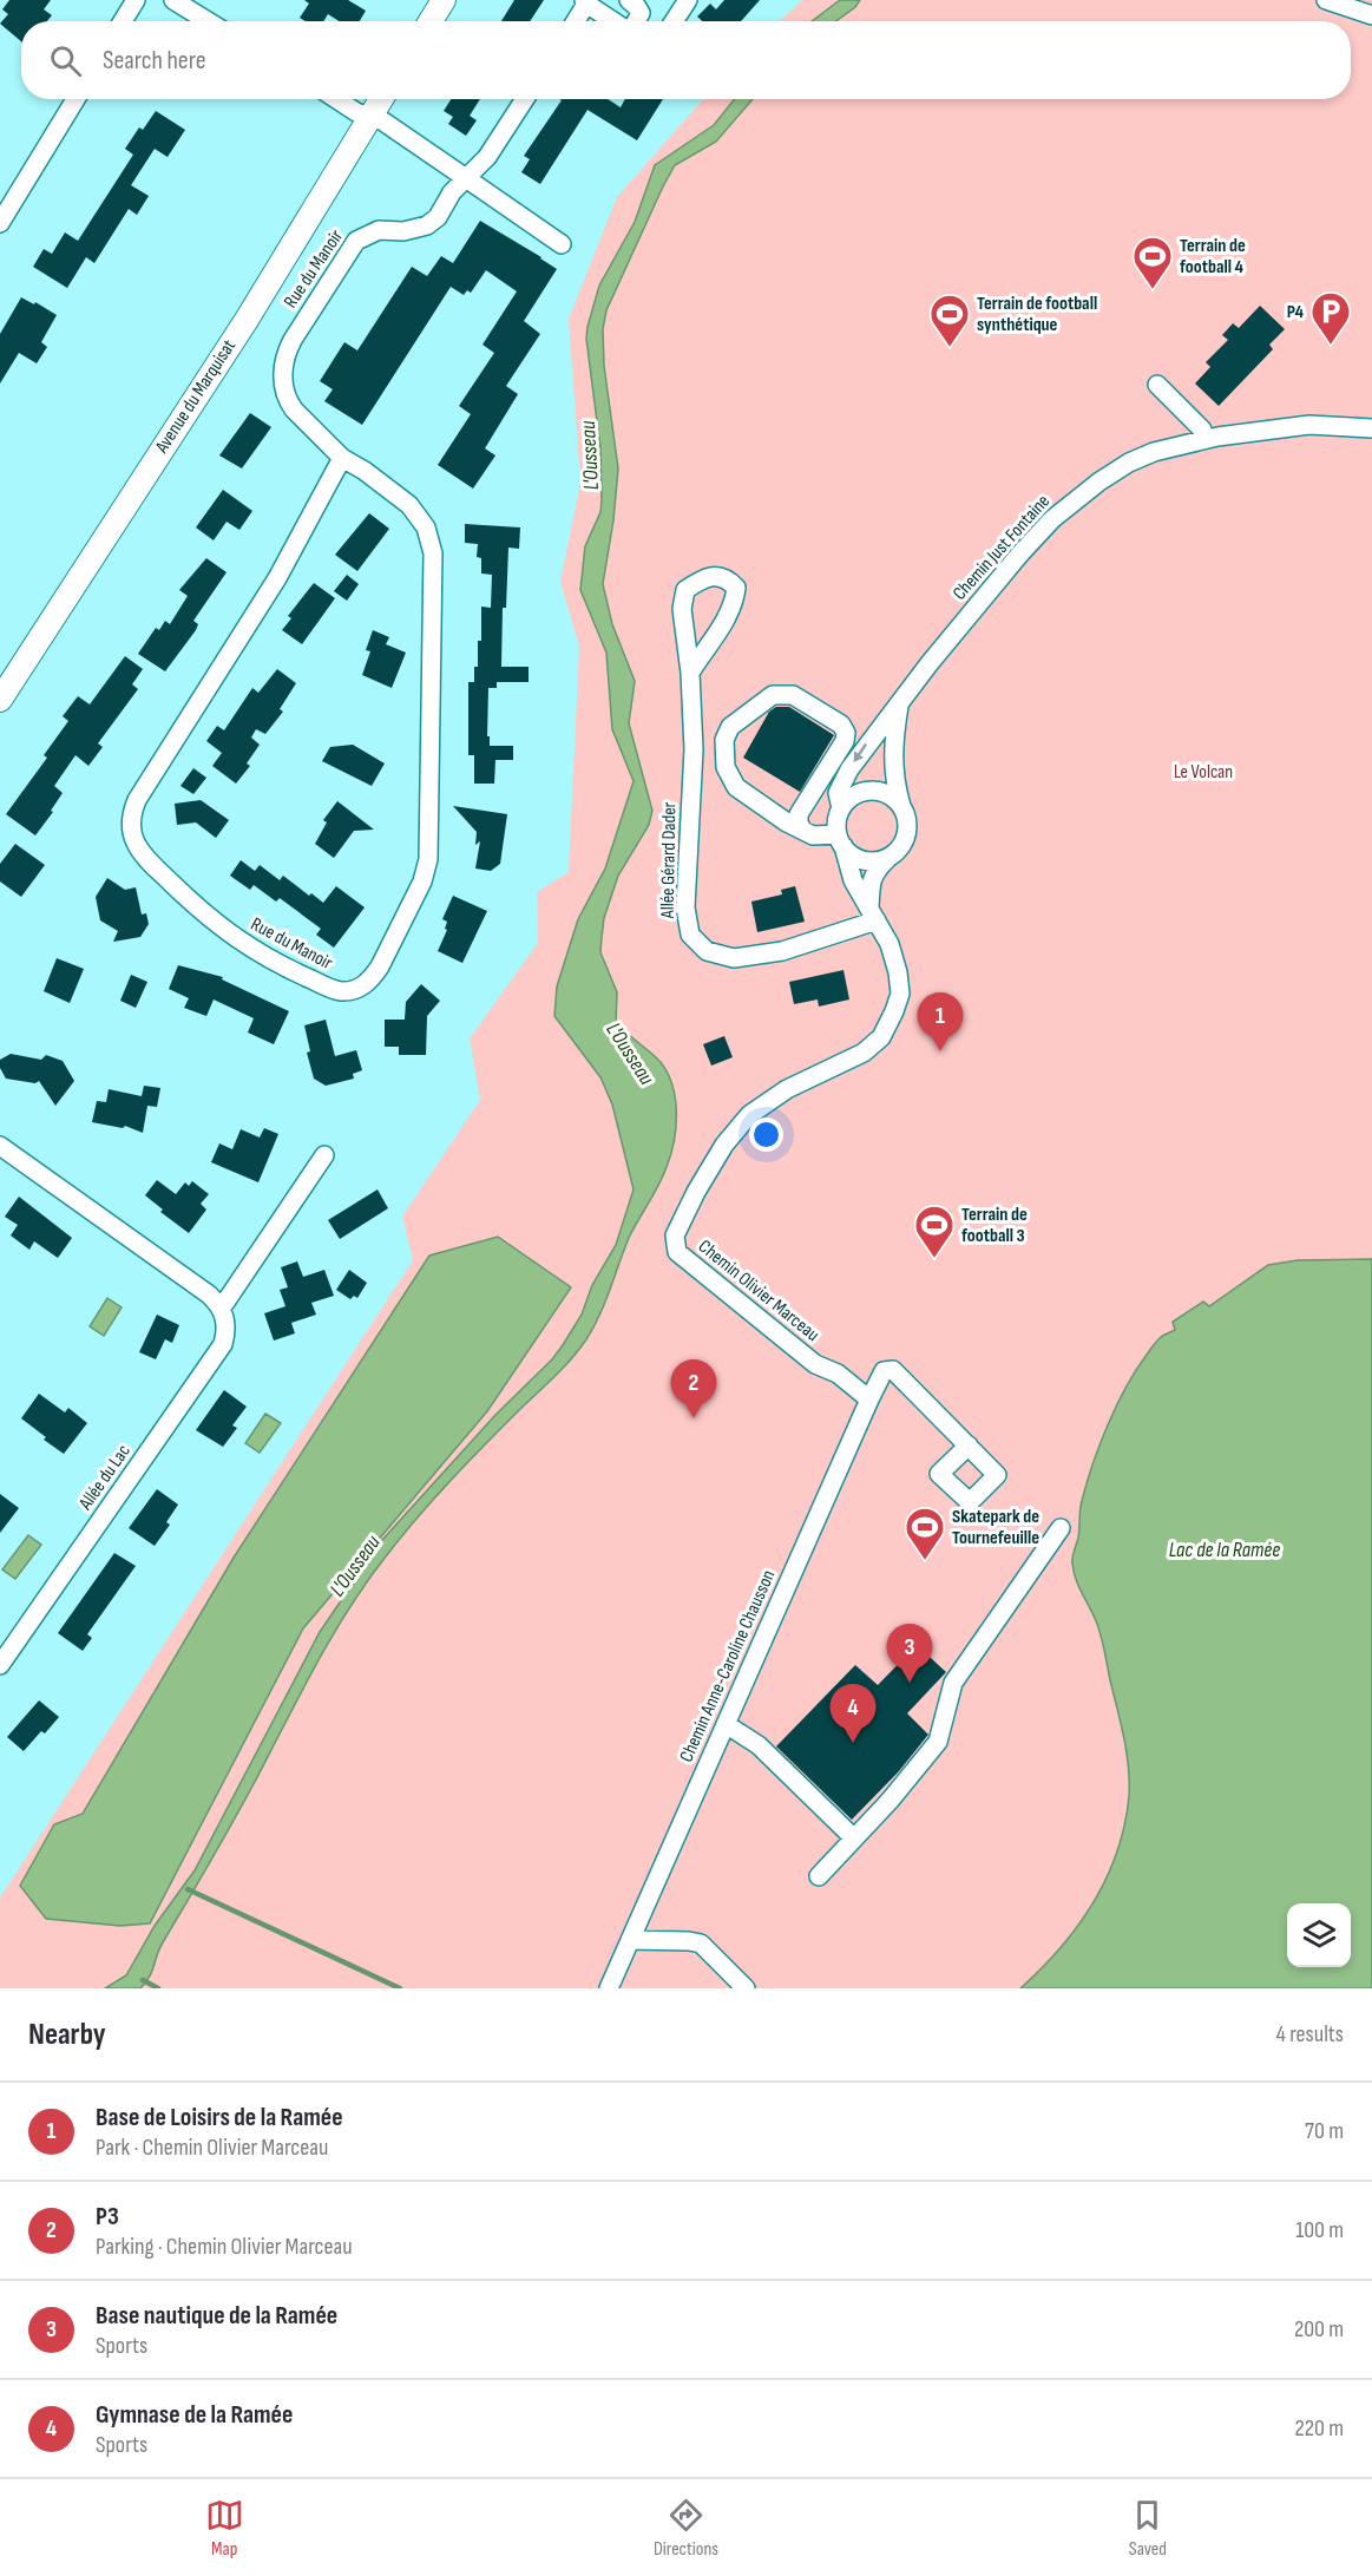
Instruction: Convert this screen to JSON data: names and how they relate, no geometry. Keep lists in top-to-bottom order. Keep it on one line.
{"streets":{"main road":["Avenue du Marquisat"],"street":["Rue du Manoir","Chemin Just Fontaine","Allée Gérard Dader","Chemin Olivier Marceau","Allée du Lac","Chemin Anne-Caroline Chausson"]},"crossings":[["Chemin Just Fontaine","Chemin Olivier Marceau"],["Allée Gérard Dader","Chemin Olivier Marceau"],["Chemin Olivier Marceau","Chemin Anne-Caroline Chausson"]],"water":["L'Ousseau","Lac de la Ramée"],"parks":["Le Volcan"],"places":{"sports":["Terrain de football 4","Terrain de football synthétique","Terrain de football 3","Skatepark de Tournefeuille"],"parking":["P4"]},"page":{"search":"Search here","pins":["1","2","3","4"],"heading":["Nearby","4 results"],"list":[{"mark":"1","name":"Base de Loisirs de la Ramée","note":"Park · Chemin Olivier Marceau","value":"70 m"},{"mark":"2","name":"P3","note":"Parking · Chemin Olivier Marceau","value":"100 m"},{"mark":"3","name":"Base nautique de la Ramée","note":"Sports","value":"200 m"},{"mark":"4","name":"Gymnase de la Ramée","note":"Sports","value":"220 m"}],"nav":["Map","Directions","Saved"]}}
